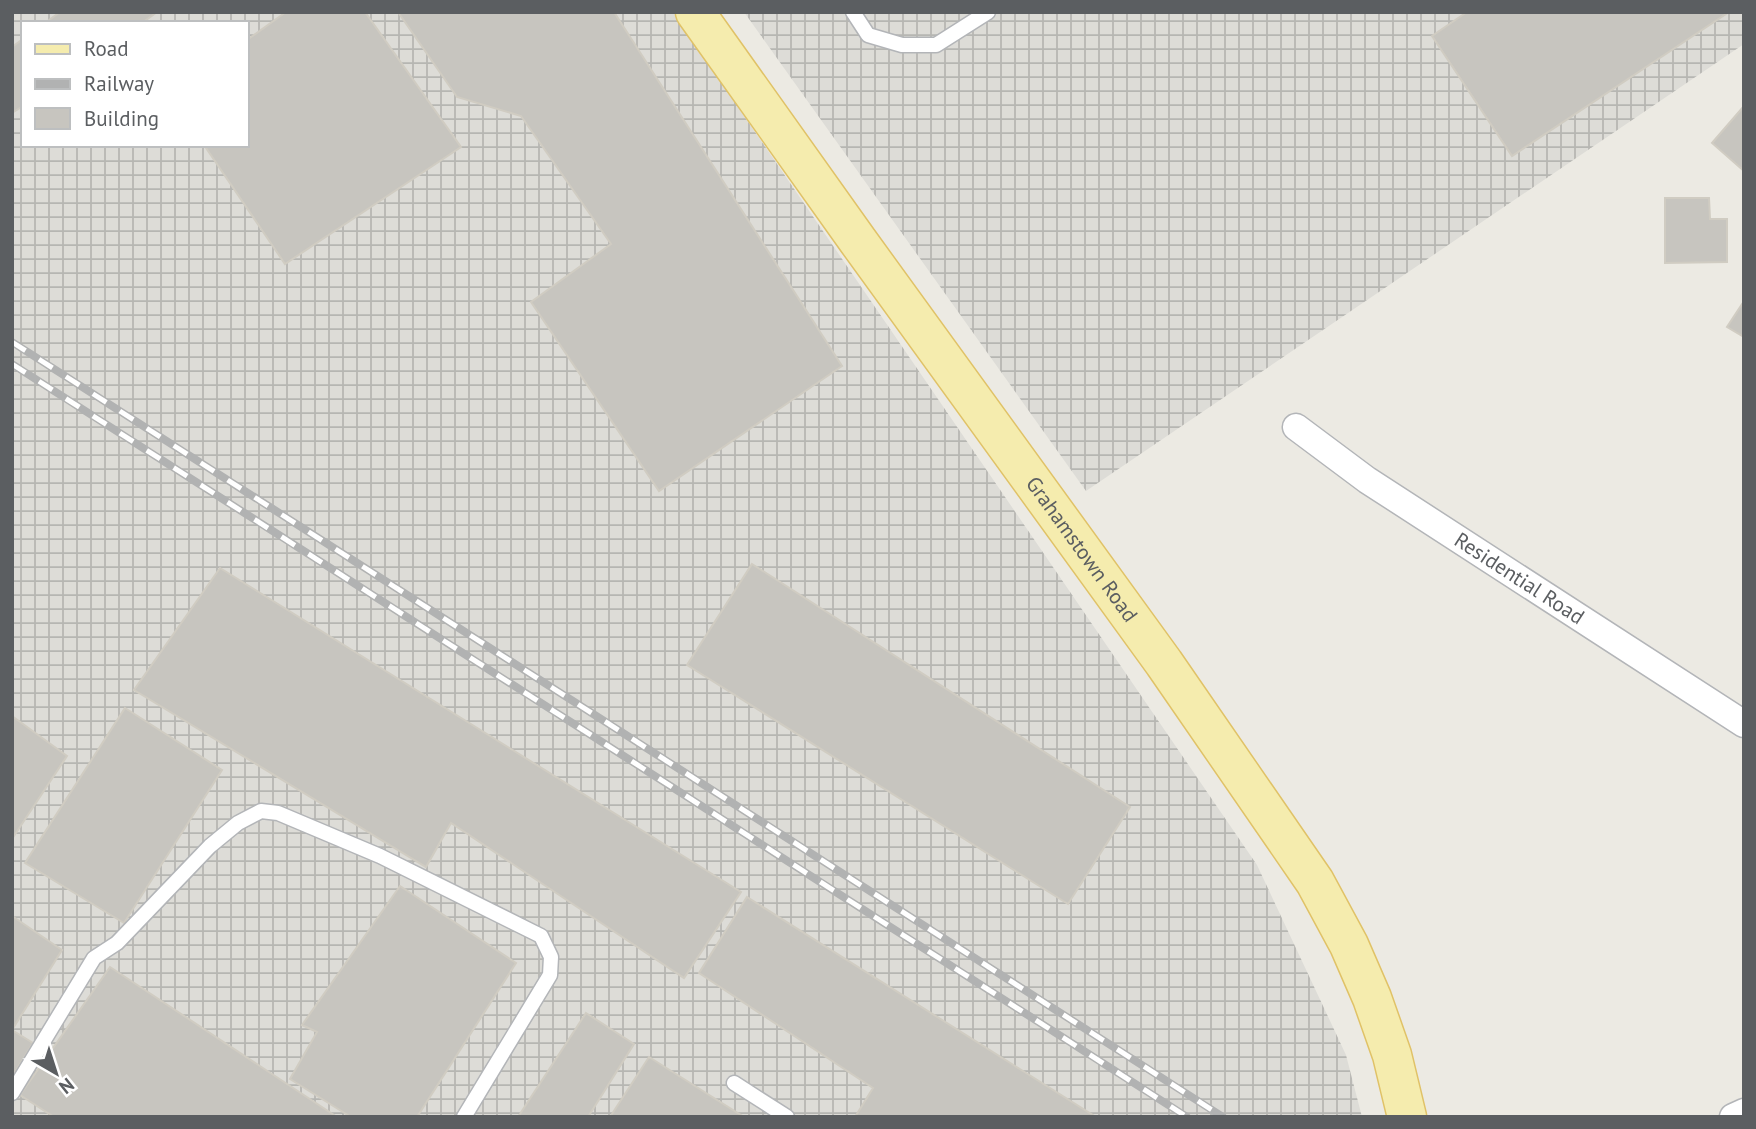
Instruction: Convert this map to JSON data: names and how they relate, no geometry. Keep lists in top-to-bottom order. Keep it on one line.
{"streets":{"main road":["Grahamstown Road"],"street":["Residential Road"]},"legend":["Road","Railway","Building"],"north":"bottom right"}
